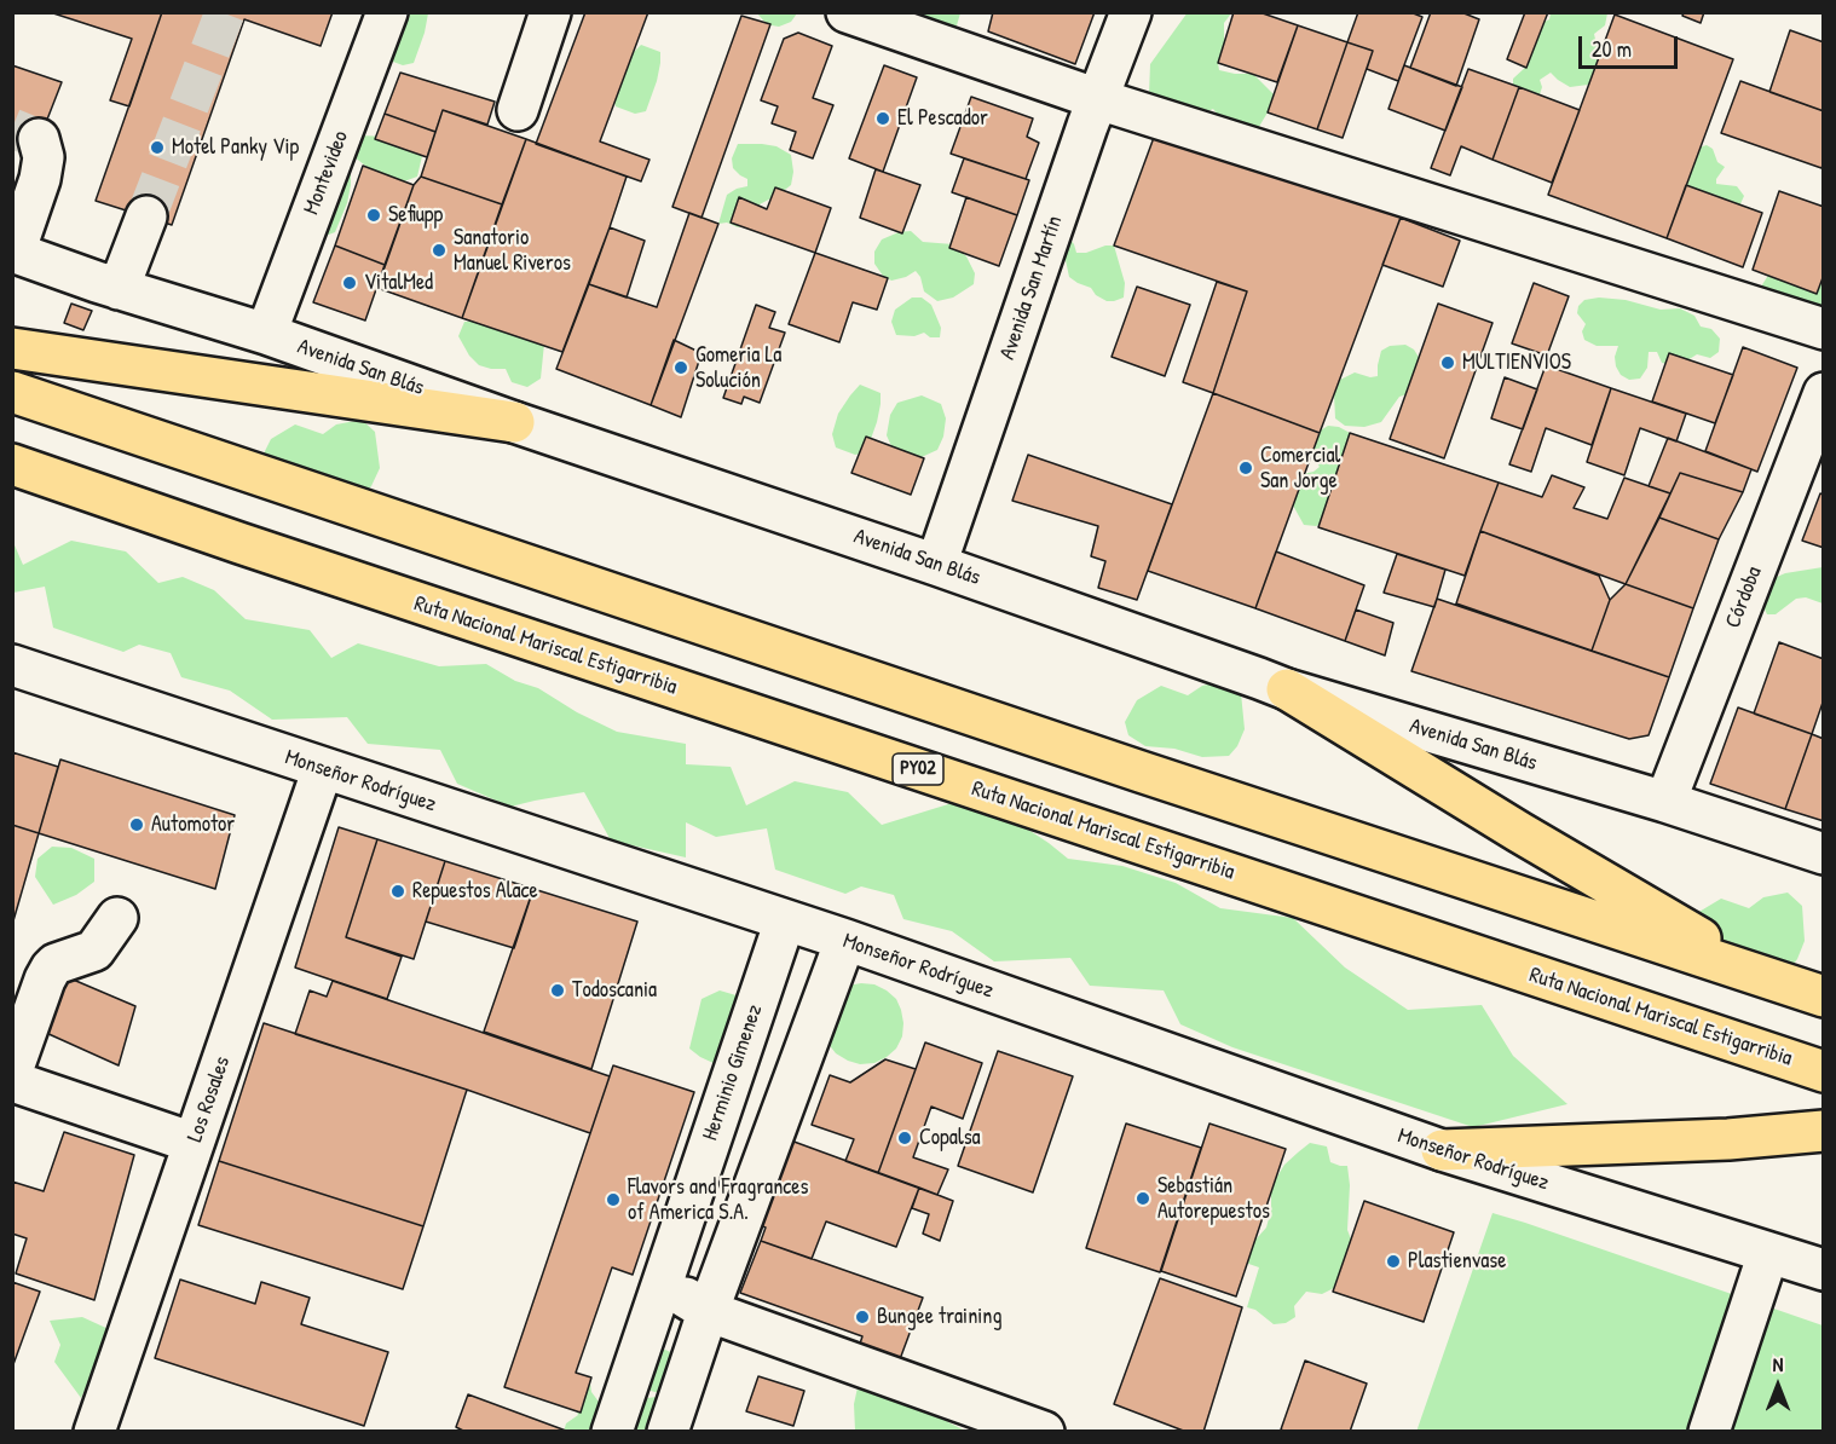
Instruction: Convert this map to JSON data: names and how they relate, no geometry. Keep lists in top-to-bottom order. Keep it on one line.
{"streets":{"highway":["Ruta Nacional Mariscal Estigarribia","PY02"],"street":["Montevideo","Avenida San Martín","Avenida San Blás","Córdoba","Monseñor Rodríguez","Herminio Gimenez","Los Rosales"]},"crossings":[["Montevideo","Avenida San Blás"],["Avenida San Martín","Avenida San Blás"],["Avenida San Blás","Córdoba"],["Monseñor Rodríguez","Herminio Gimenez"],["Monseñor Rodríguez","Los Rosales"]],"places":["El Pescador","Motel Panky Vip","Sefiupp","Sanatorio Manuel Riveros","VitalMed","MULTIENVIOS","Gomeria La Solución","Comercial San Jorge","Automotor","Repuestos Alace","Todoscania","Copalsa","Sebastián Autorepuestos","Flavors and Fragrances of America S.A.","Plastienvase","Bungee training"],"scale_bar":"20 m","north":"top"}
